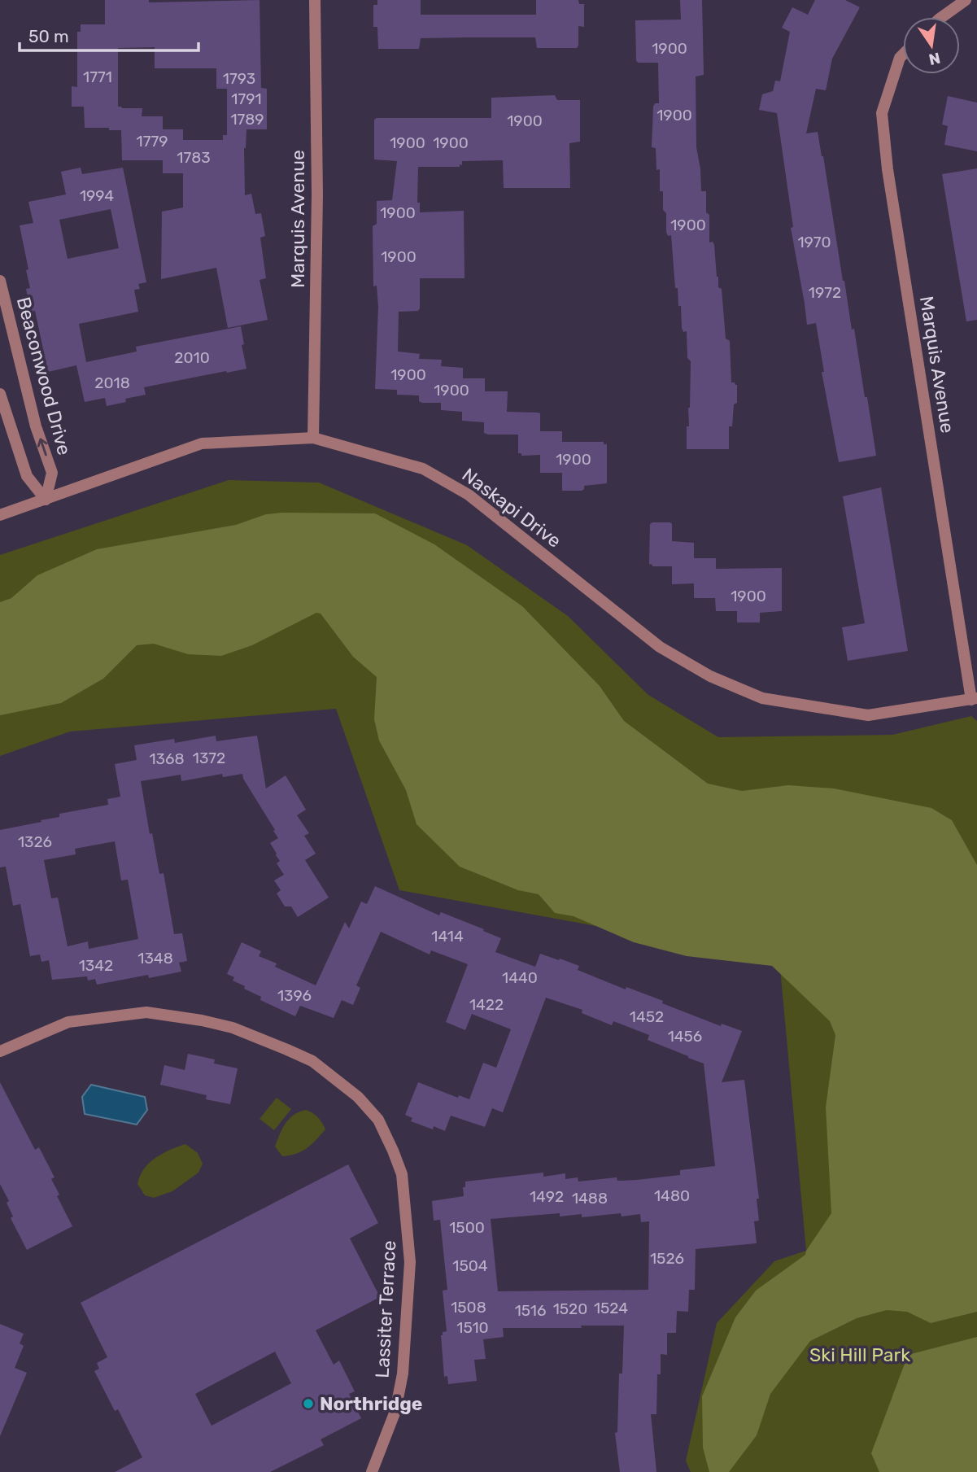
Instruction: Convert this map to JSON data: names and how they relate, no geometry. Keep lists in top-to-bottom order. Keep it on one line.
{"streets":{"street":["Marquis Avenue","Beaconwood Drive","Naskapi Drive","Lassiter Terrace"]},"crossings":[["Marquis Avenue","Naskapi Drive"],["Beaconwood Drive","Naskapi Drive"]],"parks":["Ski Hill Park"],"places":["Northridge"],"house_numbers":["1900","1771","1793","1791","1900","1789","1900","1779","1900","1900","1783","1994","1900","1900","1970","1900","1972","2010","1900","2018","1900","1900","1900","1372","1368","1326","1414","1348","1342","1440","1396","1422","1452","1456","1480","1492","1488","1500","1526","1504","1508","1524","1520","1516","1510"],"scale_bar":"50 m","north":"bottom"}
